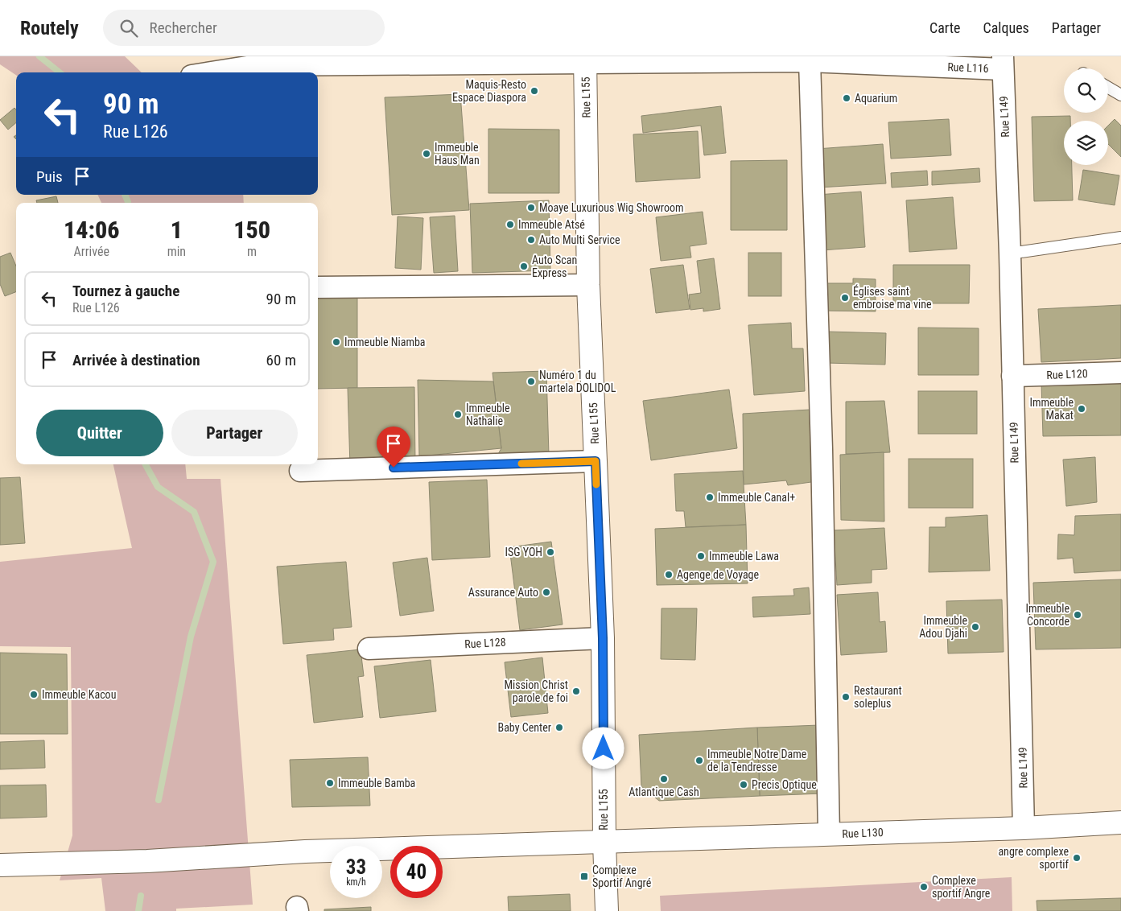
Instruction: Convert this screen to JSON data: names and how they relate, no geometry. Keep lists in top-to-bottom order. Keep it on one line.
{"streets":{"street":["Rue L116","Rue L155","Rue L149","Rue L120","Rue L128","Rue L130"]},"crossings":[["Rue L116","Rue L155"],["Rue L116","Rue L149"],["Rue L155","Rue L128"],["Rue L155","Rue L130"],["Rue L149","Rue L120"],["Rue L149","Rue L130"]],"places":{"other":["Maquis-Resto Espace Diaspora","Aquarium","Immeuble Haus Man","Moaye Luxurious Wig Showroom","Immeuble Atsé","Auto Multi Service","Auto Scan Express","Églises saint embroise ma vine","Immeuble Niamba","Numéro 1 du martela DOLIDOL","Immeuble Makat","Immeuble Nathalie","Immeuble Canal+","ISG YOH","Immeuble Lawa","Agenge de Voyage","Assurance Auto","Immeuble Concorde","Immeuble Adou Djahi","Mission Christ parole de foi","Immeuble Kacou","Restaurant soleplus","Baby Center","Immeuble Notre Dame de la Tendresse","Atlantique Cash","Immeuble Bamba","Precis Optique","angre complexe sportif","Complexe sportif Angre"],"transit":["Complexe Sportif Angré"]},"page":{"header":"Routely","search":"Rechercher","nav":["Carte","Calques","Partager"],"turn":["90 m","Rue L126"],"then":"Puis","eta":["14:06","Arrivée","1","min","150","m"],"list":[{"name":"Tournez à gauche","note":"Rue L126","value":"90 m"},{"name":"Arrivée à destination","value":"60 m"}],"buttons":["Quitter","Partager"],"speed":"33 km/h","limit":"40"}}
